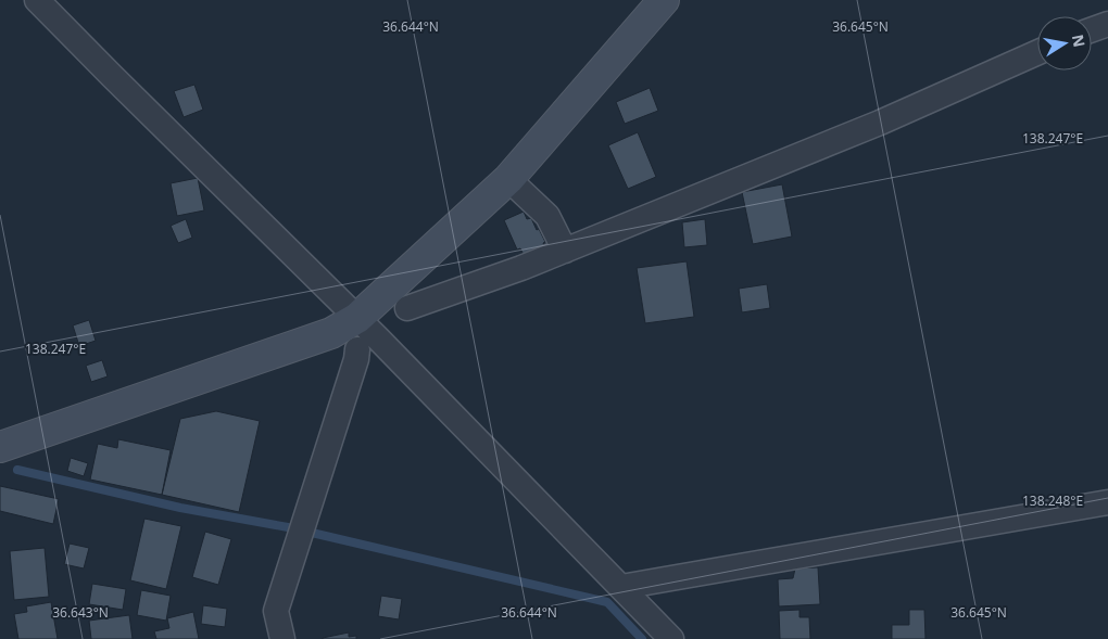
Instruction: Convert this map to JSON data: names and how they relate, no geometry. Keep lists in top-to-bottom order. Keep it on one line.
{"north":"right","coordinates":["36.644°N","36.645°N","138.247°E","138.248°E","36.643°N"]}
